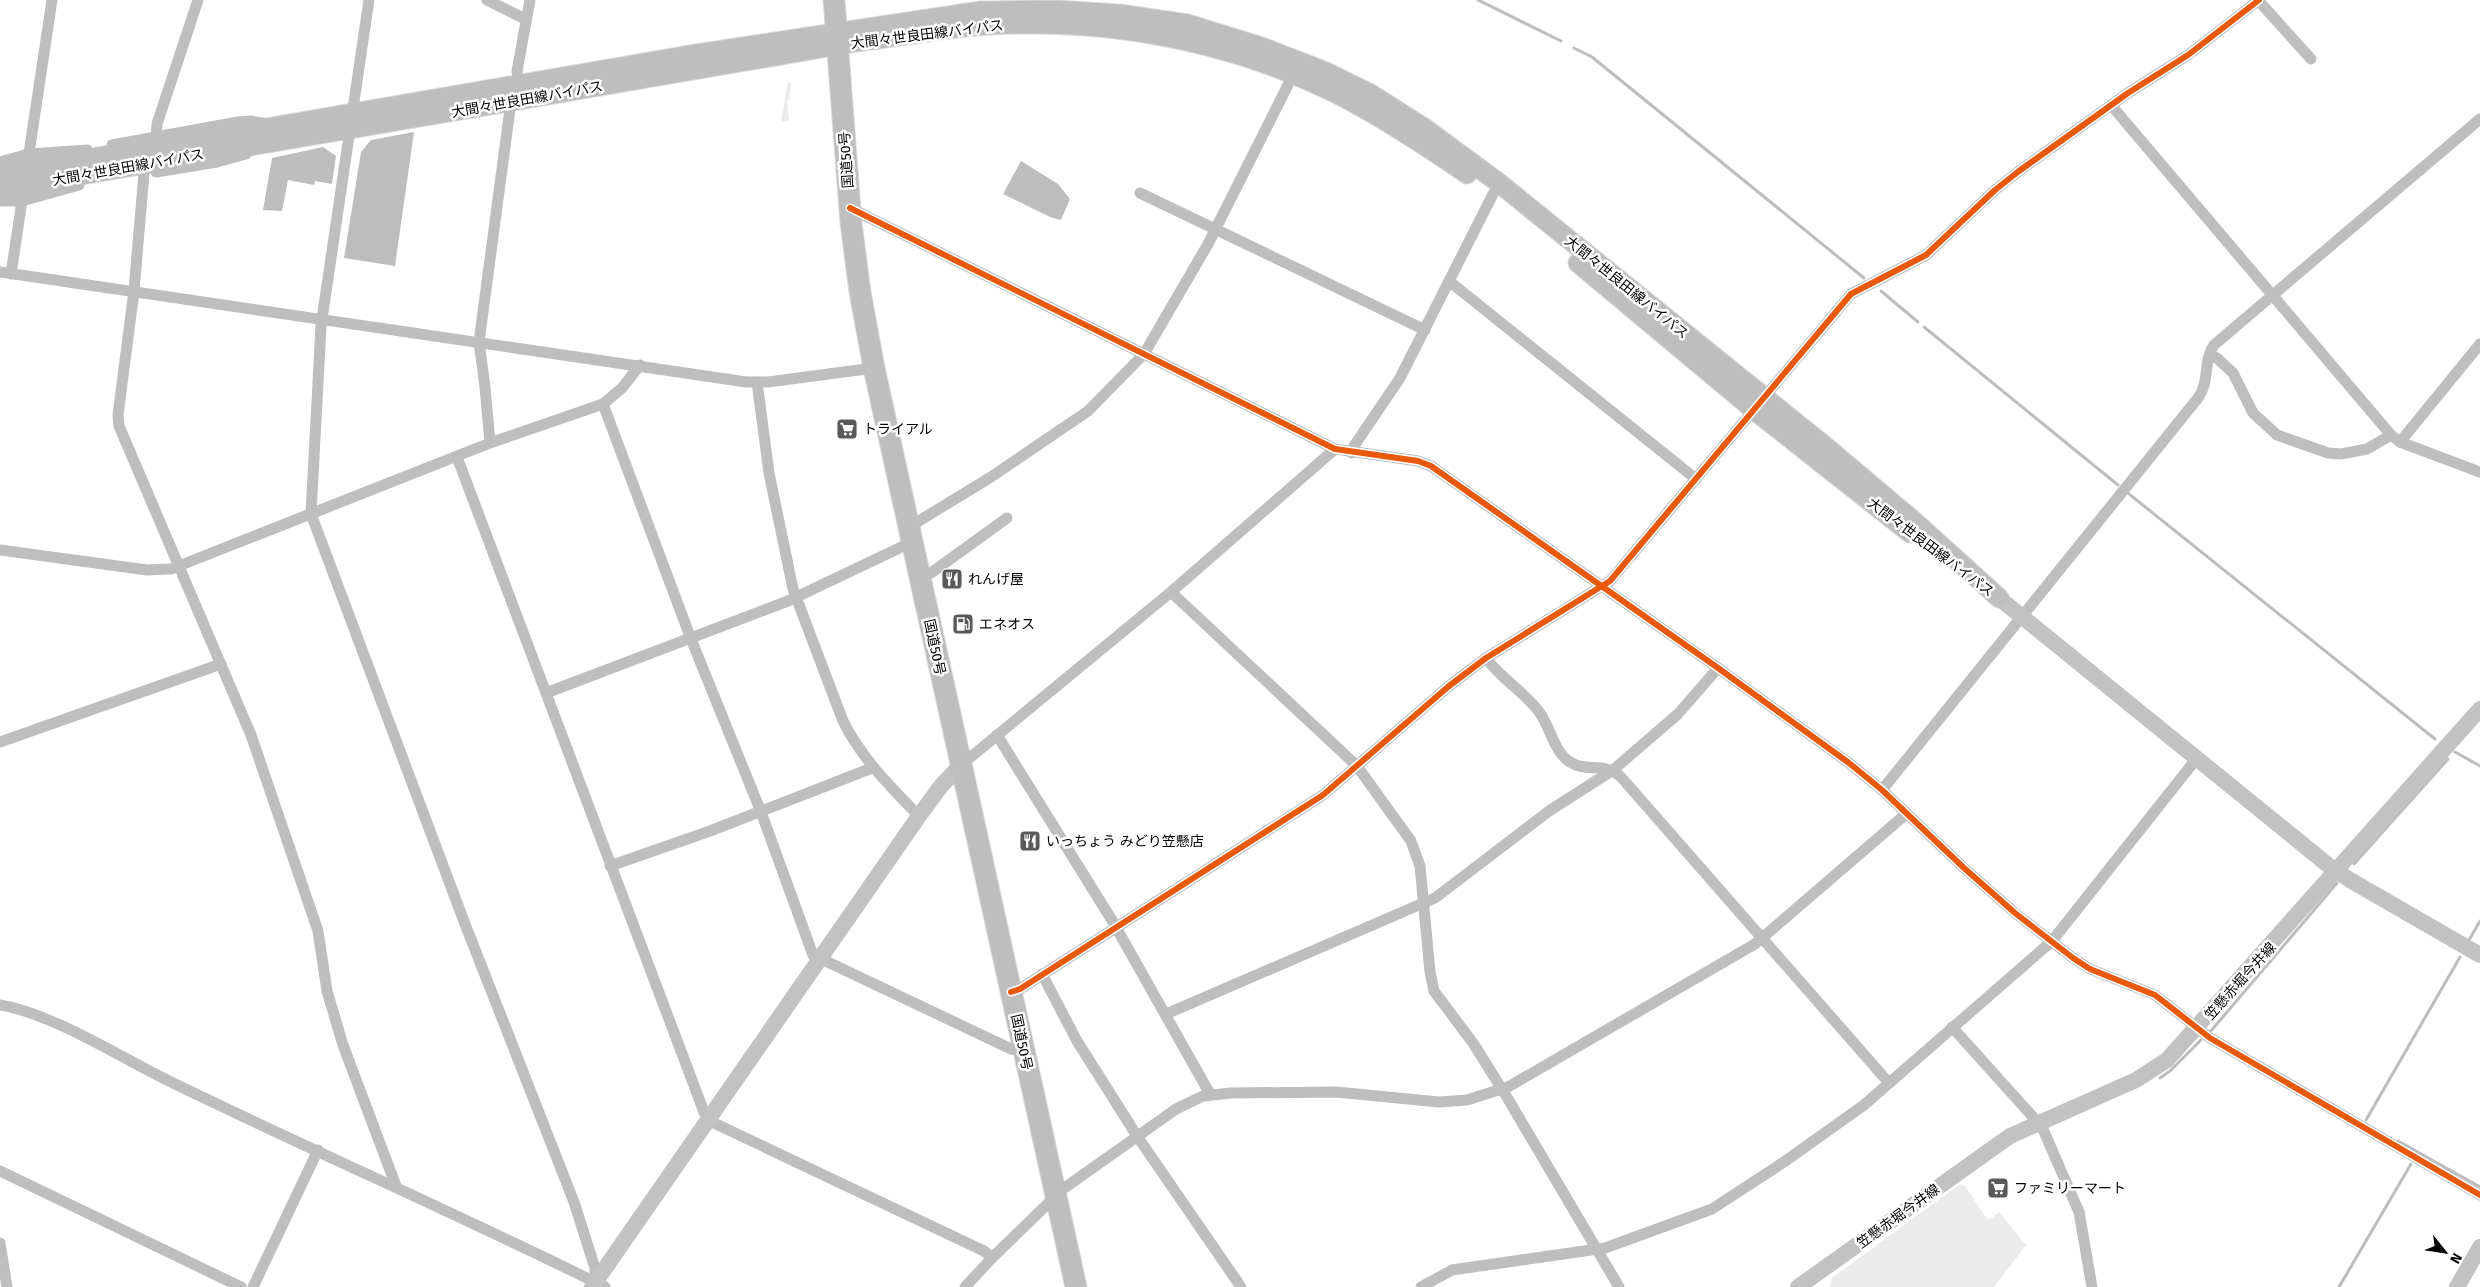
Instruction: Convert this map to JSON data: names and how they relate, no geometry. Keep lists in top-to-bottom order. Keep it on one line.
{"streets":{"highway":["国道50号"],"main road":["大間々世良田線バイパス"],"street":["笠懸赤堀今井線"]},"crossings":[["大間々世良田線バイパス","国道50号"]],"places":{"supermarket":["トライアル","ファミリーマート"],"restaurant":["れんげ屋","いっちょう みどり笠懸店"],"fuel station":["エネオス"]},"north":"bottom right"}
